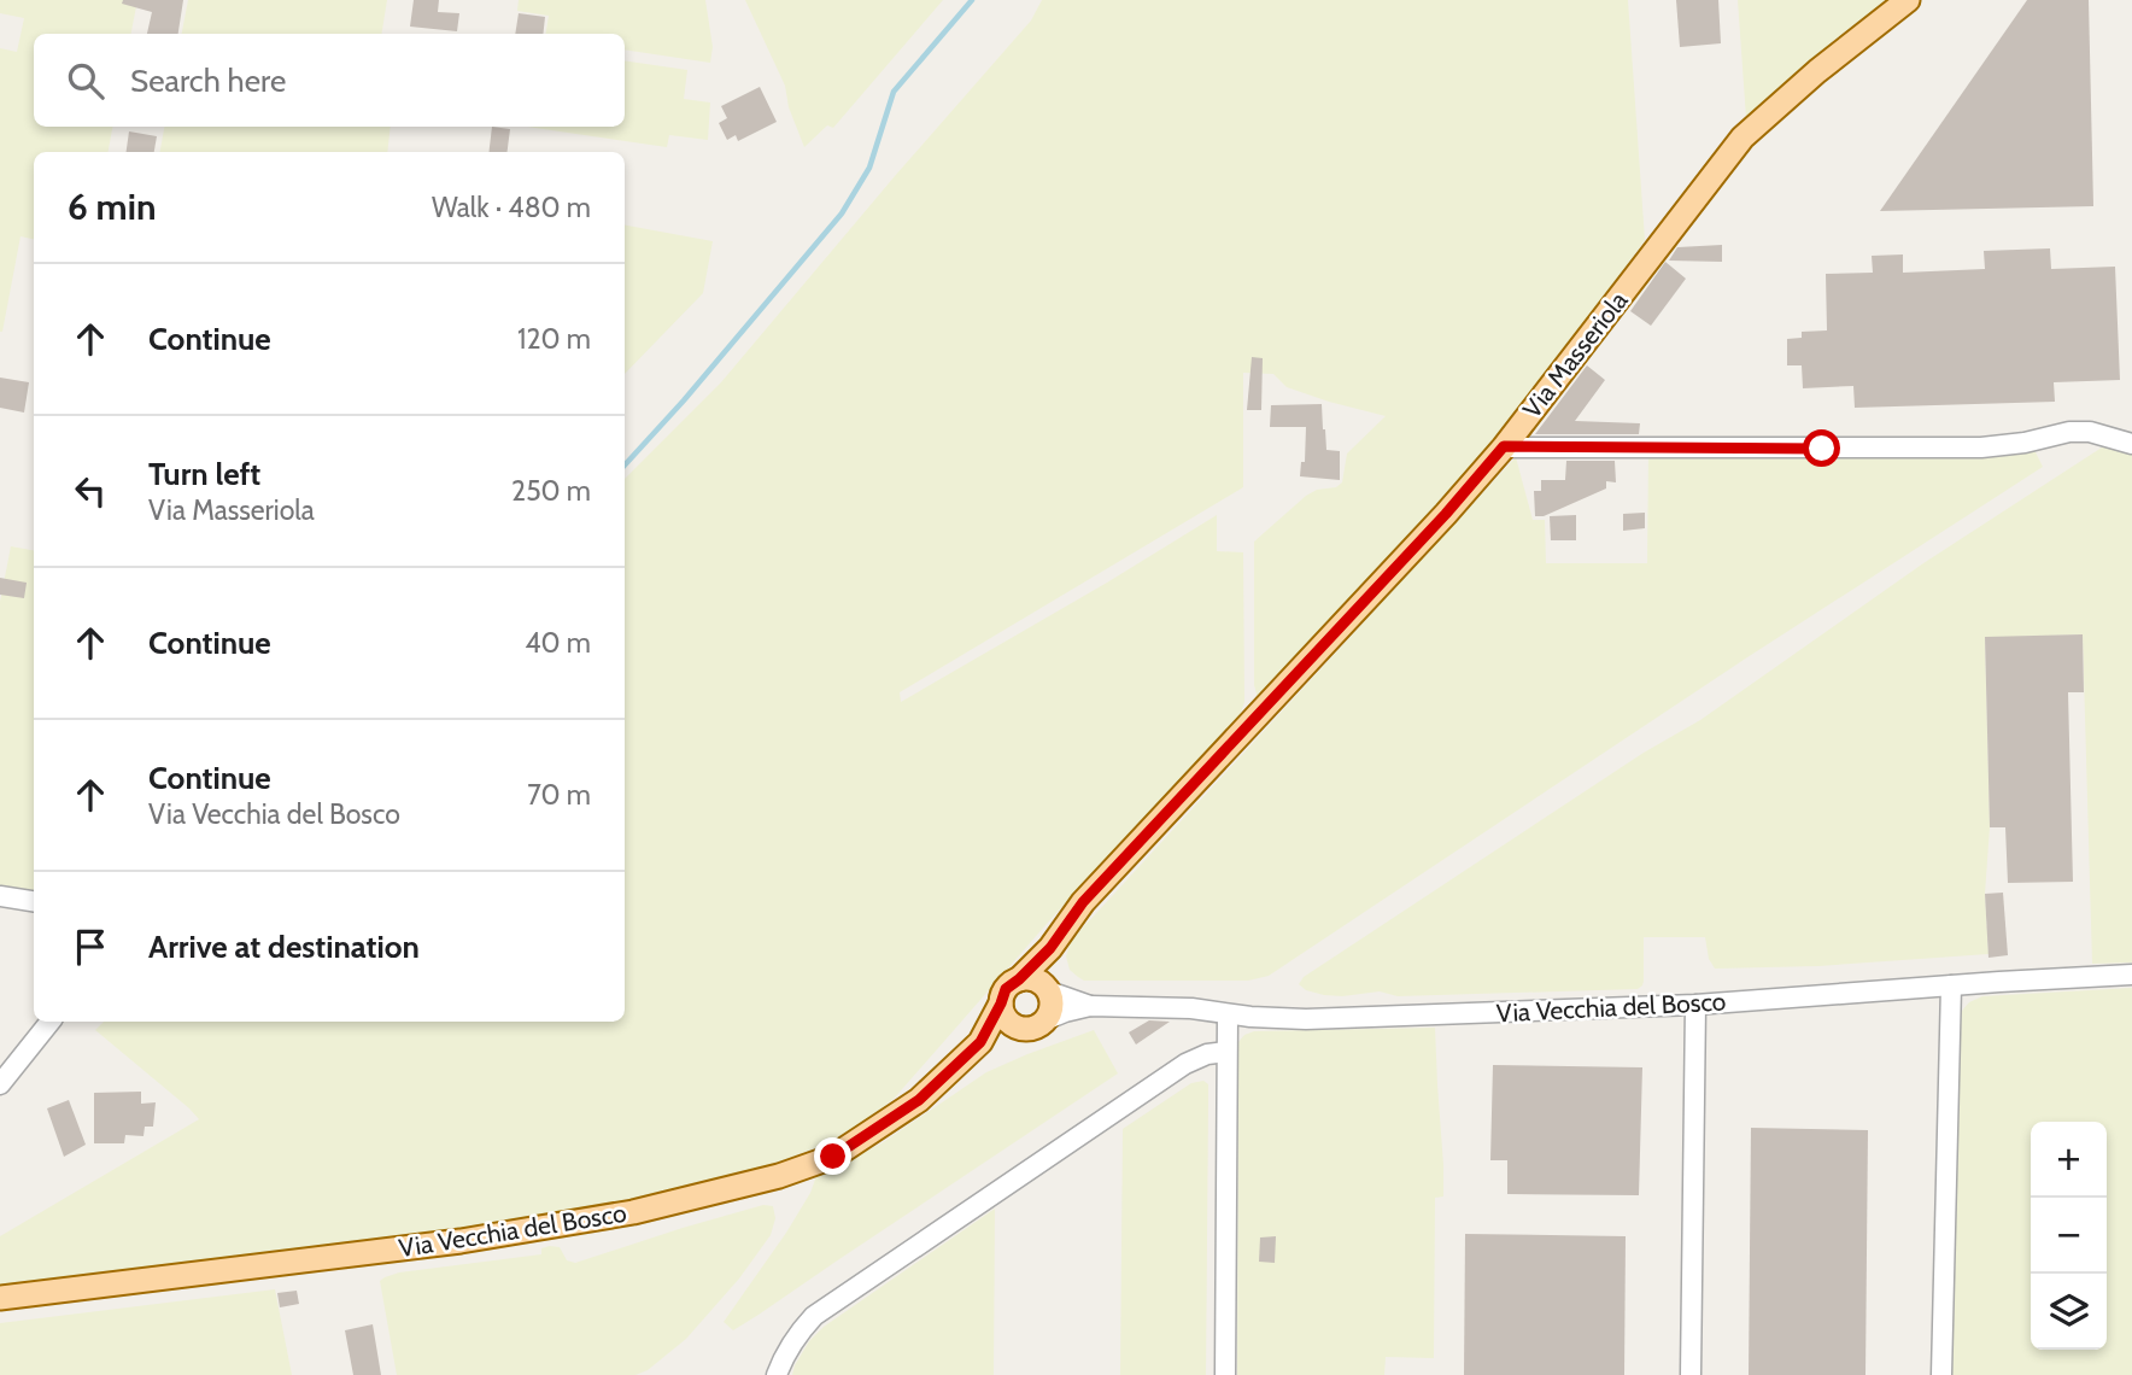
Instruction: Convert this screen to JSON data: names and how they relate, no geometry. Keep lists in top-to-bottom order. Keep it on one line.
{"streets":{"main road":["Via Masseriola","Via Vecchia del Bosco"]},"page":{"search":"Search here","heading":["6 min","Walk · 480 m"],"list":[["Continue","120 m"],["Turn left","Via Masseriola","250 m"],["Continue","40 m"],["Continue","Via Vecchia del Bosco","70 m"],"Arrive at destination"],"map_buttons":["+","−"]}}
